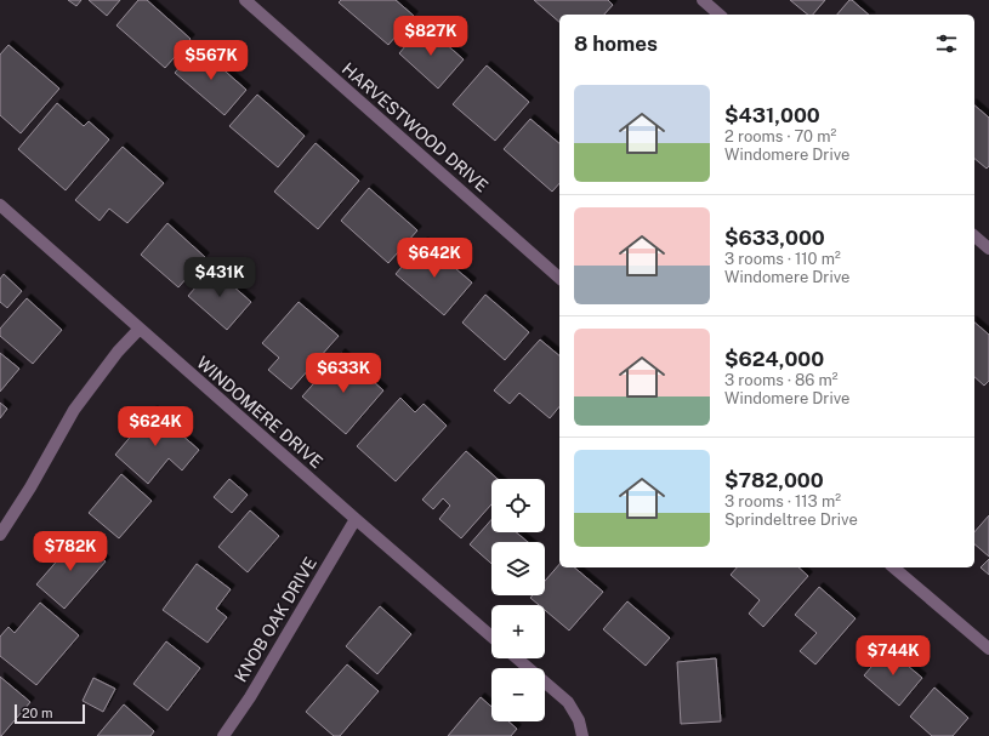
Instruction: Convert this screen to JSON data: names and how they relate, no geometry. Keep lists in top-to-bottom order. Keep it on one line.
{"streets":{"street":["HARVESTWOOD DRIVE","WINDOMERE DRIVE","KNOB OAK DRIVE"]},"crossings":[["WINDOMERE DRIVE","KNOB OAK DRIVE"]],"scale_bar":"20 m","page":{"heading":"8 homes","price":["$827K","$567K","$642K","$431K","$633K","$624K","$782K","$744K"],"list":[{"name":"$431,000","note":"2 rooms · 70 m² · Windomere Drive"},{"name":"$633,000","note":"3 rooms · 110 m² · Windomere Drive"},{"name":"$624,000","note":"3 rooms · 86 m² · Windomere Drive"},{"name":"$782,000","note":"3 rooms · 113 m² · Sprindeltree Drive"}],"map_buttons":["+","−"],"scale":"20 m"}}
